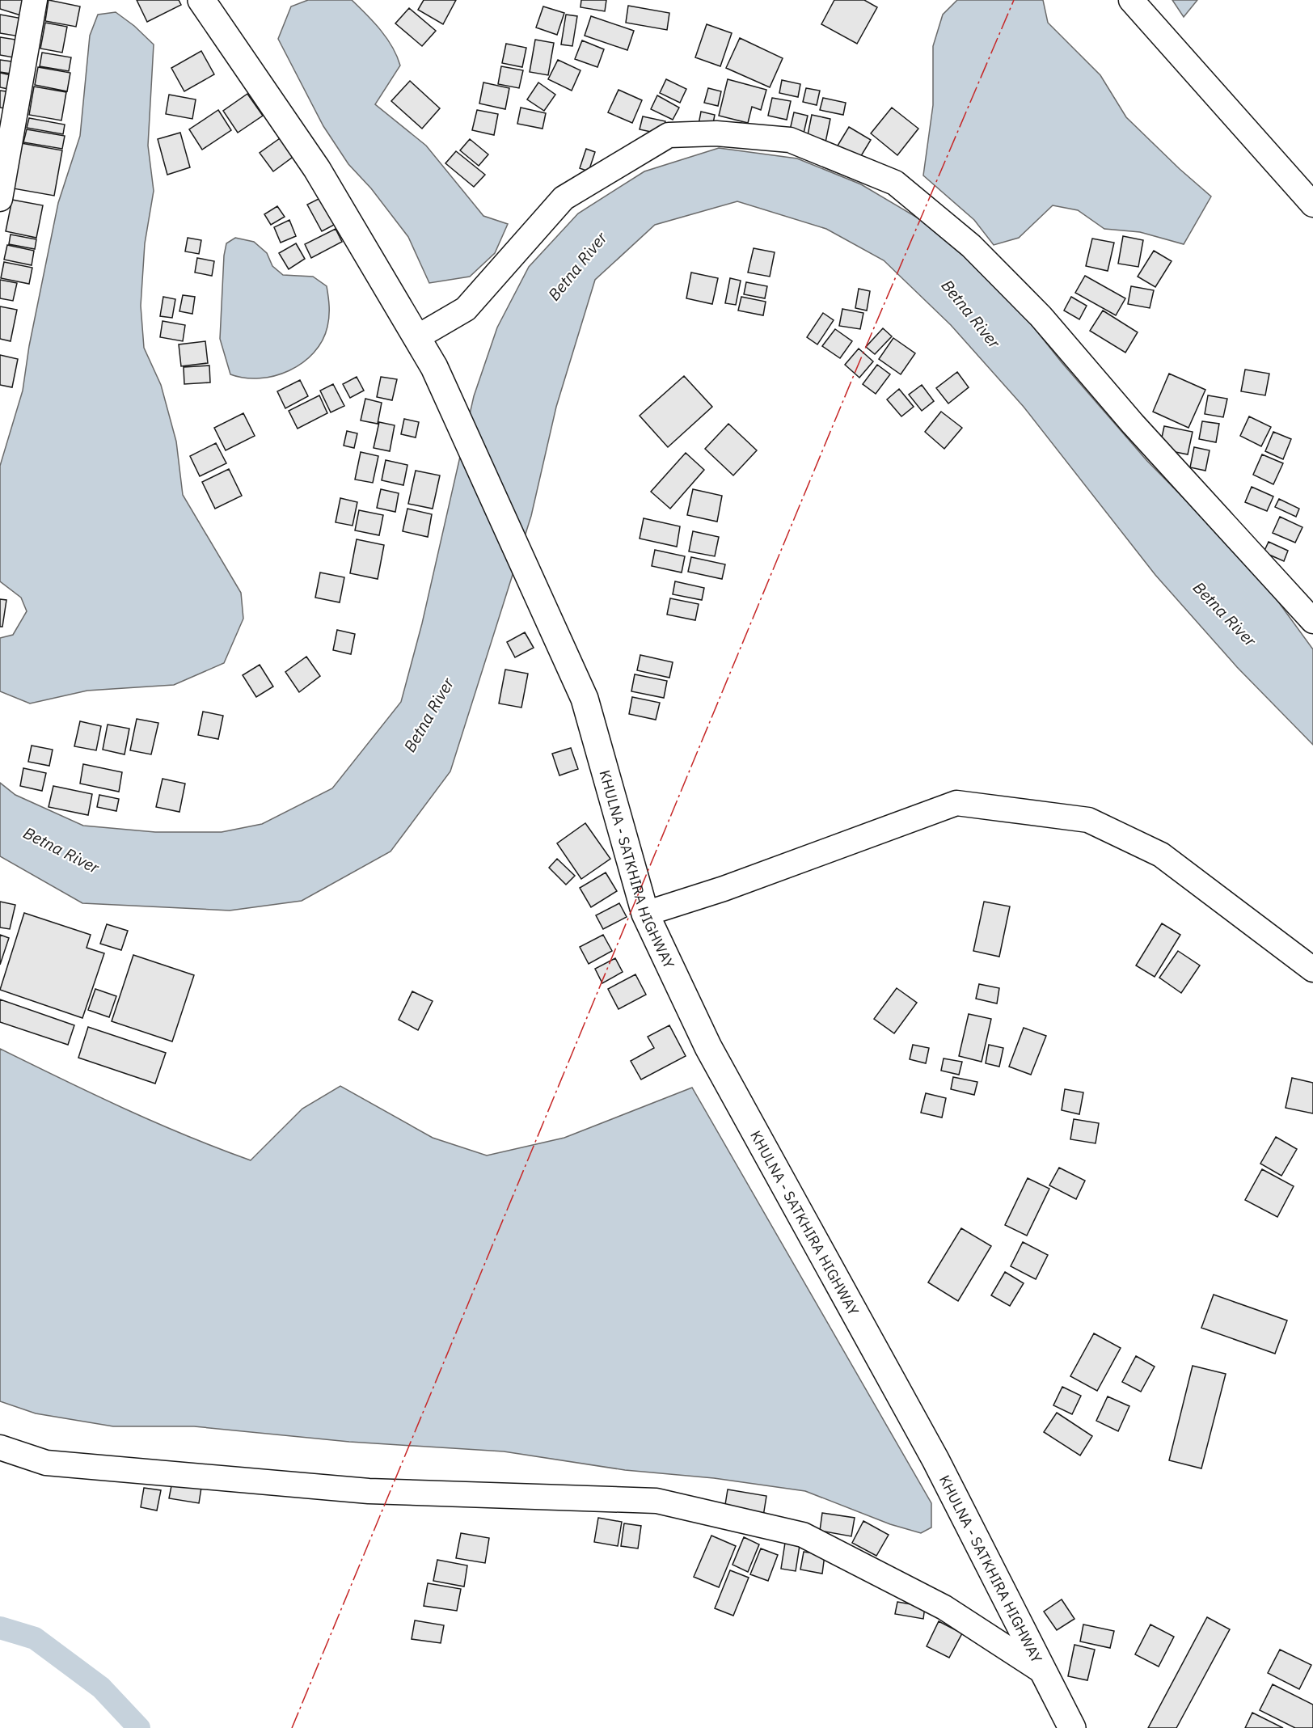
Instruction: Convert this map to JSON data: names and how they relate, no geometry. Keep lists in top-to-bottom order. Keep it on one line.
{"streets":{"highway":["KHULNA - SATKHIRA HIGHWAY"]},"water":["Betna River"]}
